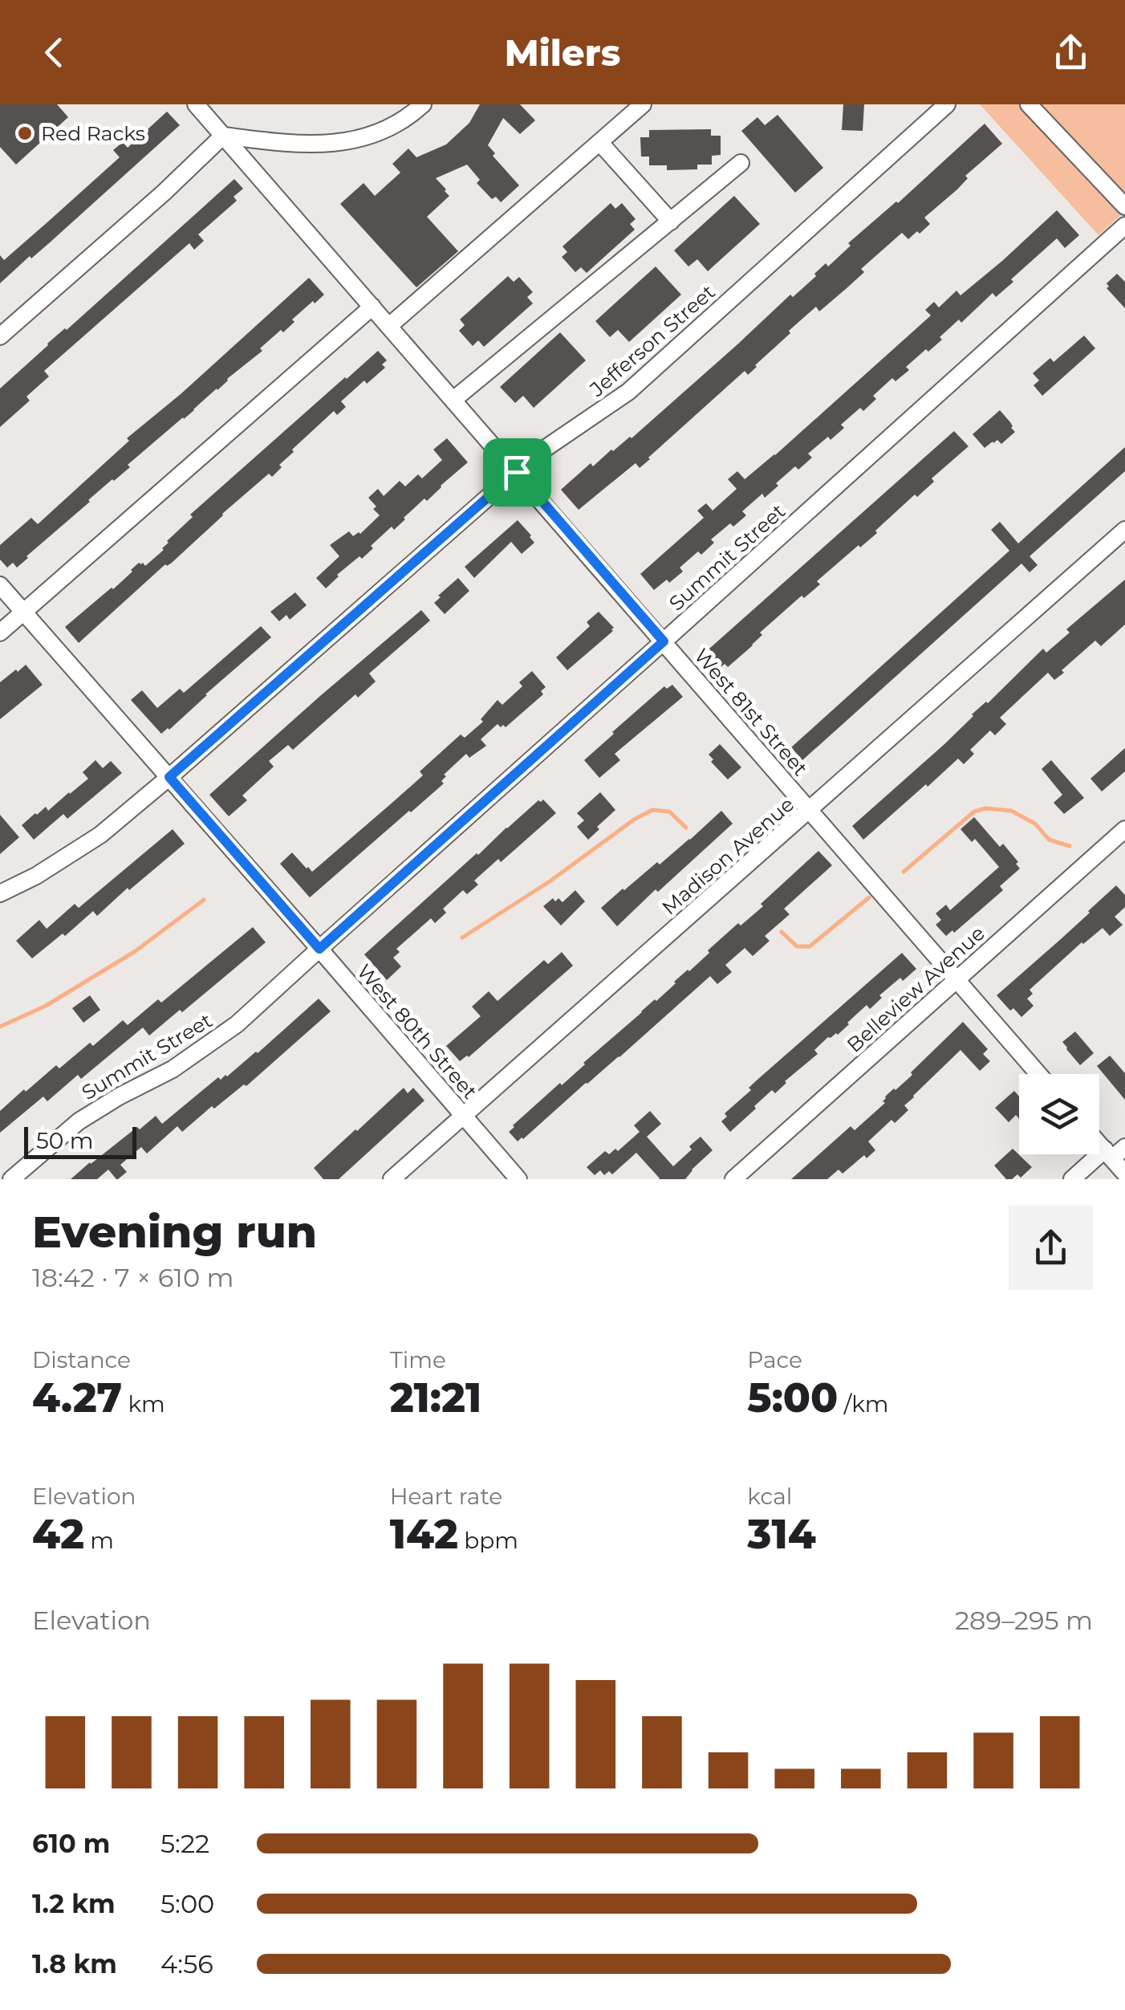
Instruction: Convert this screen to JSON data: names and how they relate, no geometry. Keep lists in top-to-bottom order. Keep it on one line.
{"streets":{"street":["Jefferson Street","Summit Street","West 81st Street","Madison Avenue","Belleview Avenue","West 80th Street"]},"crossings":[["Jefferson Street","West 81st Street"],["Jefferson Street","West 80th Street"],["Summit Street","West 81st Street"],["Summit Street","West 80th Street"],["West 81st Street","Madison Avenue"],["West 81st Street","Belleview Avenue"],["Madison Avenue","West 80th Street"]],"places":["Red Racks"],"scale_bar":"50 m","page":{"header":"Milers","scale":"50 m","heading":["Evening run","18:42 · 7 × 610 m"],"stats":[["Distance","4.27 km"],["Time","21:21"],["Pace","5:00 /km"],["Elevation","42 m"],["Heart rate","142 bpm"],["kcal","314"]],"chart":["Elevation","289–295 m"],"list":[{"name":"610 m","note":"5:22"},{"name":"1.2 km","note":"5:00"},{"name":"1.8 km","note":"4:56"}]}}
